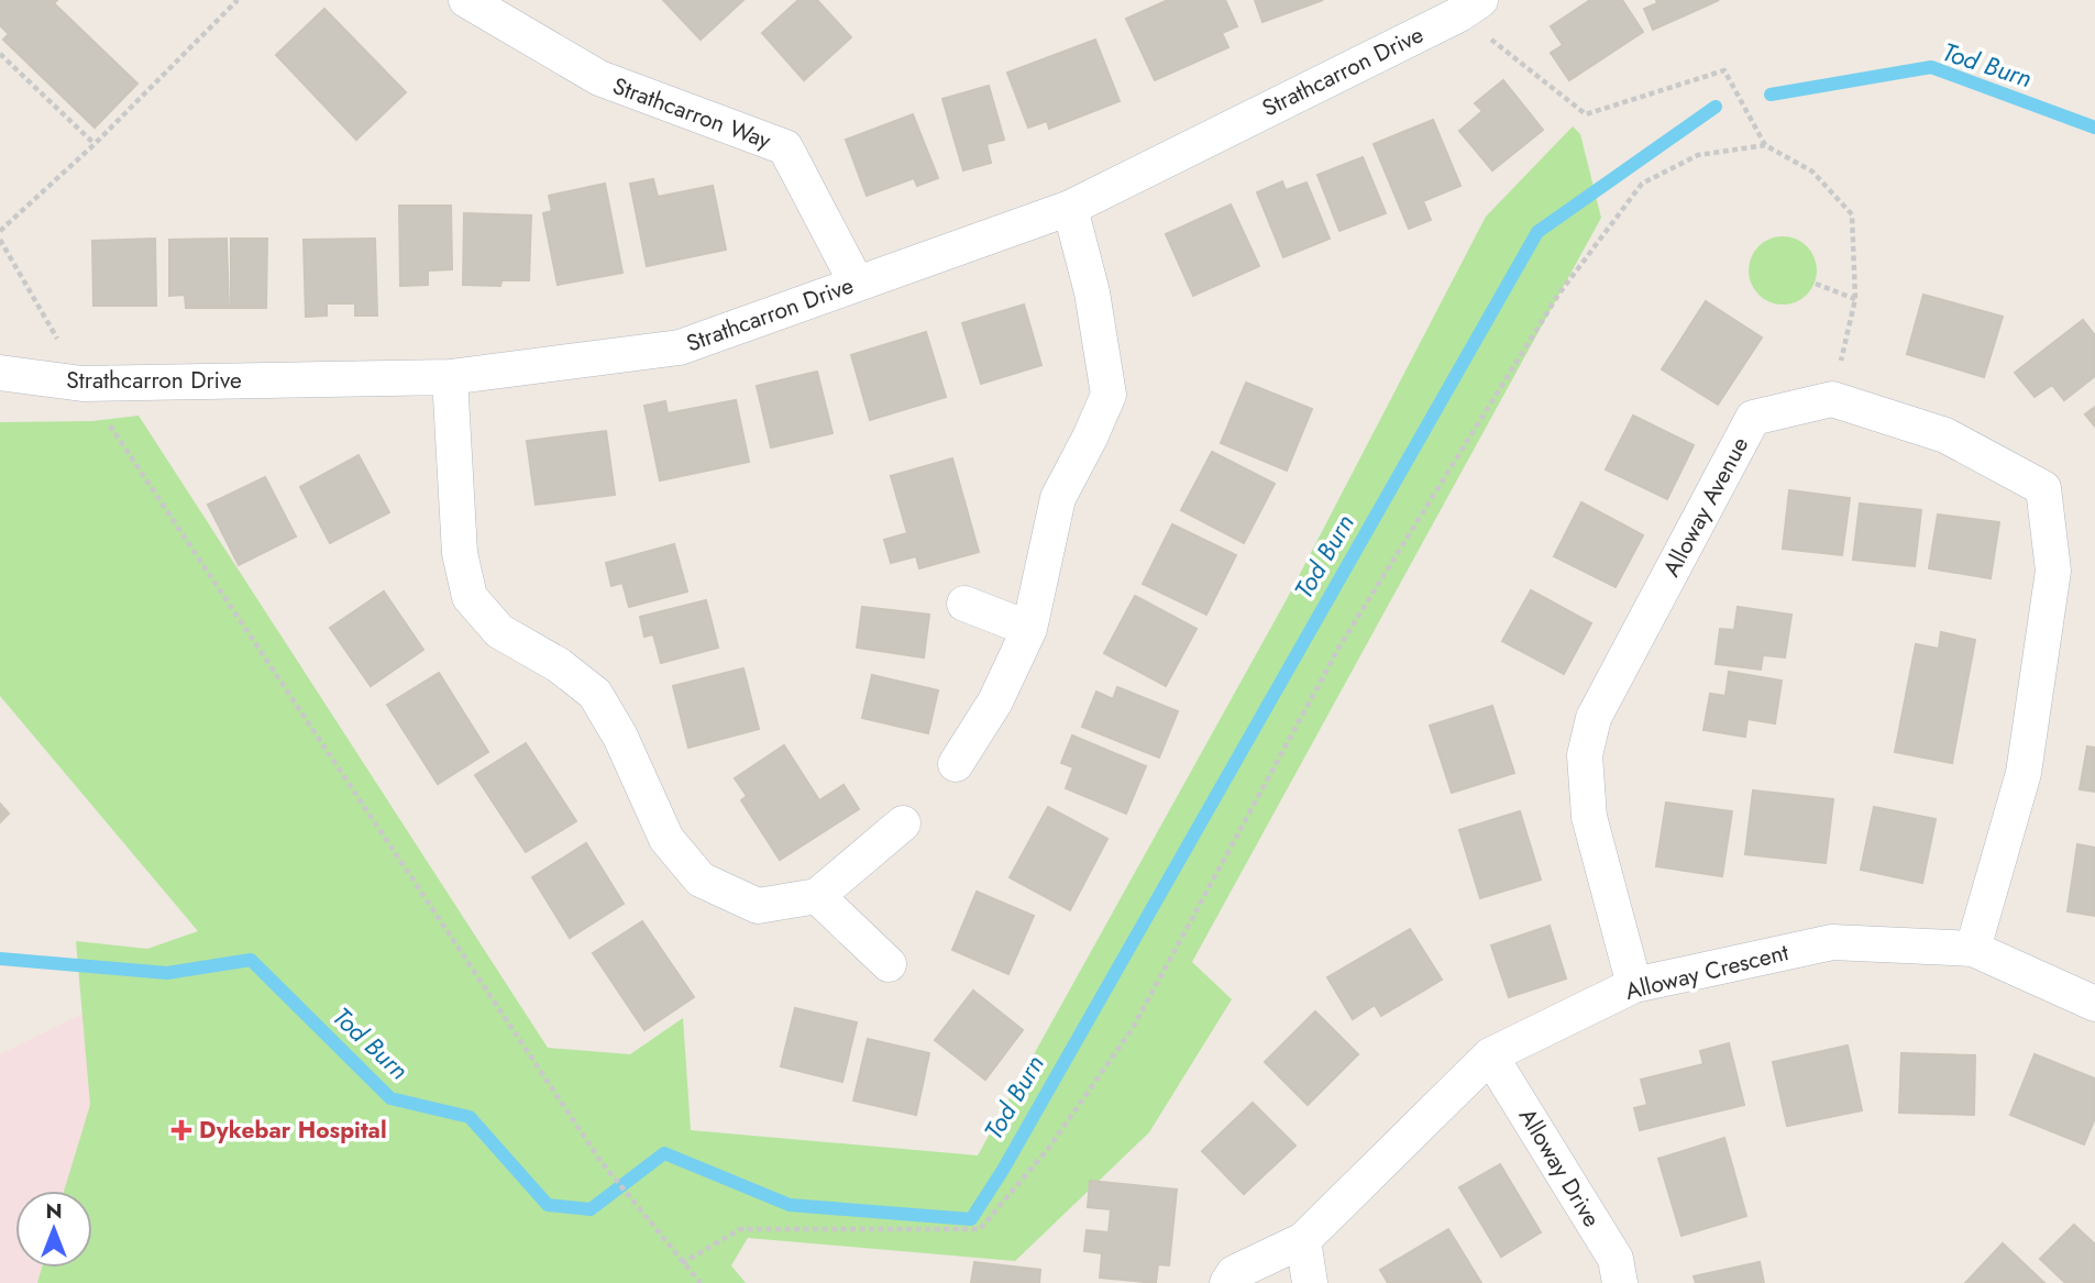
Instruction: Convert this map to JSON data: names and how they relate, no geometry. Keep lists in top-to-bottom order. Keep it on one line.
{"streets":{"street":["Strathcarron Drive","Strathcarron Way","Alloway Avenue","Alloway Crescent","Alloway Drive"]},"crossings":[["Strathcarron Drive","Strathcarron Way"],["Alloway Avenue","Alloway Crescent"],["Alloway Crescent","Alloway Drive"]],"water":["Tod Burn"],"places":{"health":["Dykebar Hospital"]},"north":"top"}
